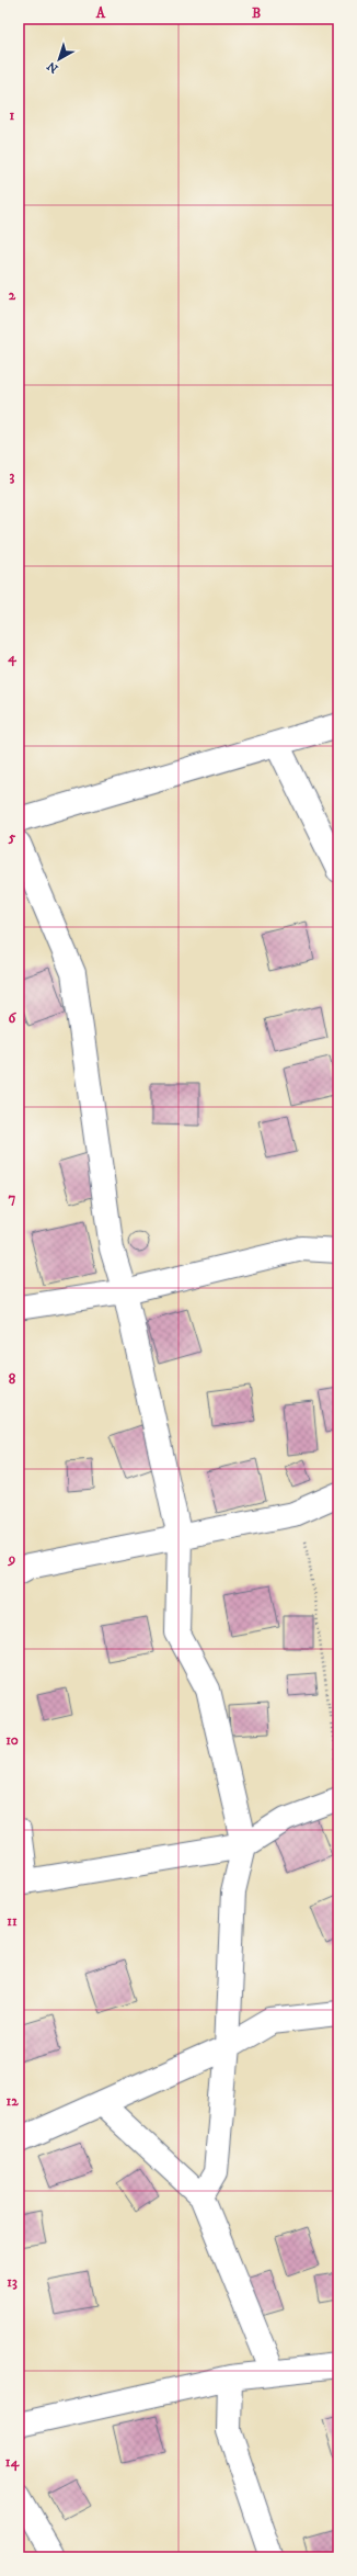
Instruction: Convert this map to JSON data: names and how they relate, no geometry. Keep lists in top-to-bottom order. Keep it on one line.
{"north":"bottom left","grid":{"columns":["A","B"],"rows":["1","2","3","4","5","6","7","8","9","10","11","12","13","14"]}}
